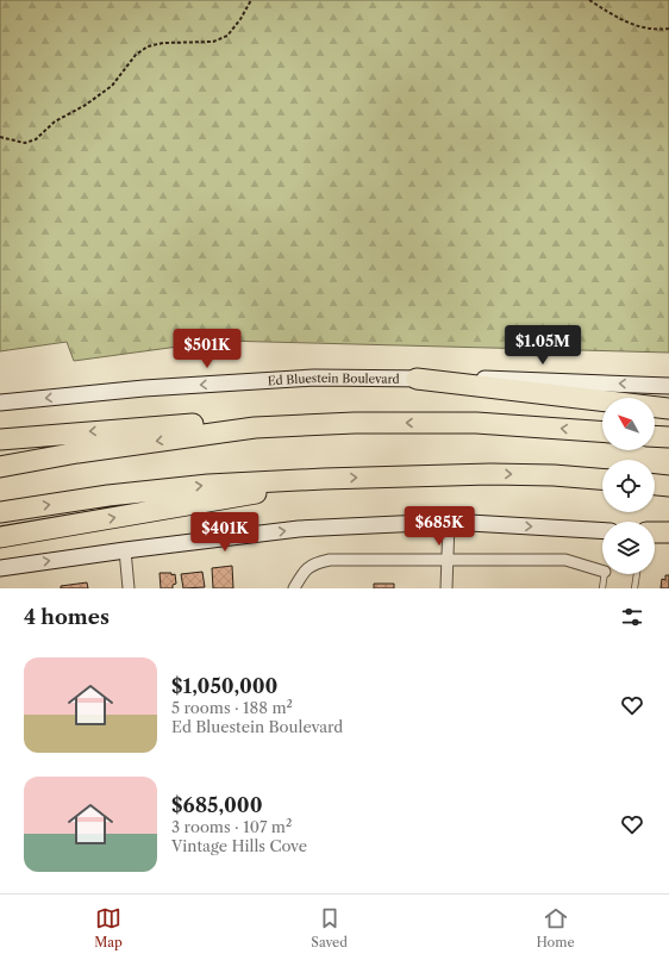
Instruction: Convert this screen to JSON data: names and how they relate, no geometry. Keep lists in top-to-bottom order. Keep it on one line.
{"streets":{"main road":["Ed Bluestein Boulevard"]},"one_way":["Ed Bluestein Boulevard"],"north":"top left","page":{"price":["$1.05M","$501K","$685K","$401K"],"heading":"4 homes","list":[{"name":"$1,050,000","note":"5 rooms · 188 m² · Ed Bluestein Boulevard"},{"name":"$685,000","note":"3 rooms · 107 m² · Vintage Hills Cove"}],"tabs":["Map","Saved","Home"]}}
